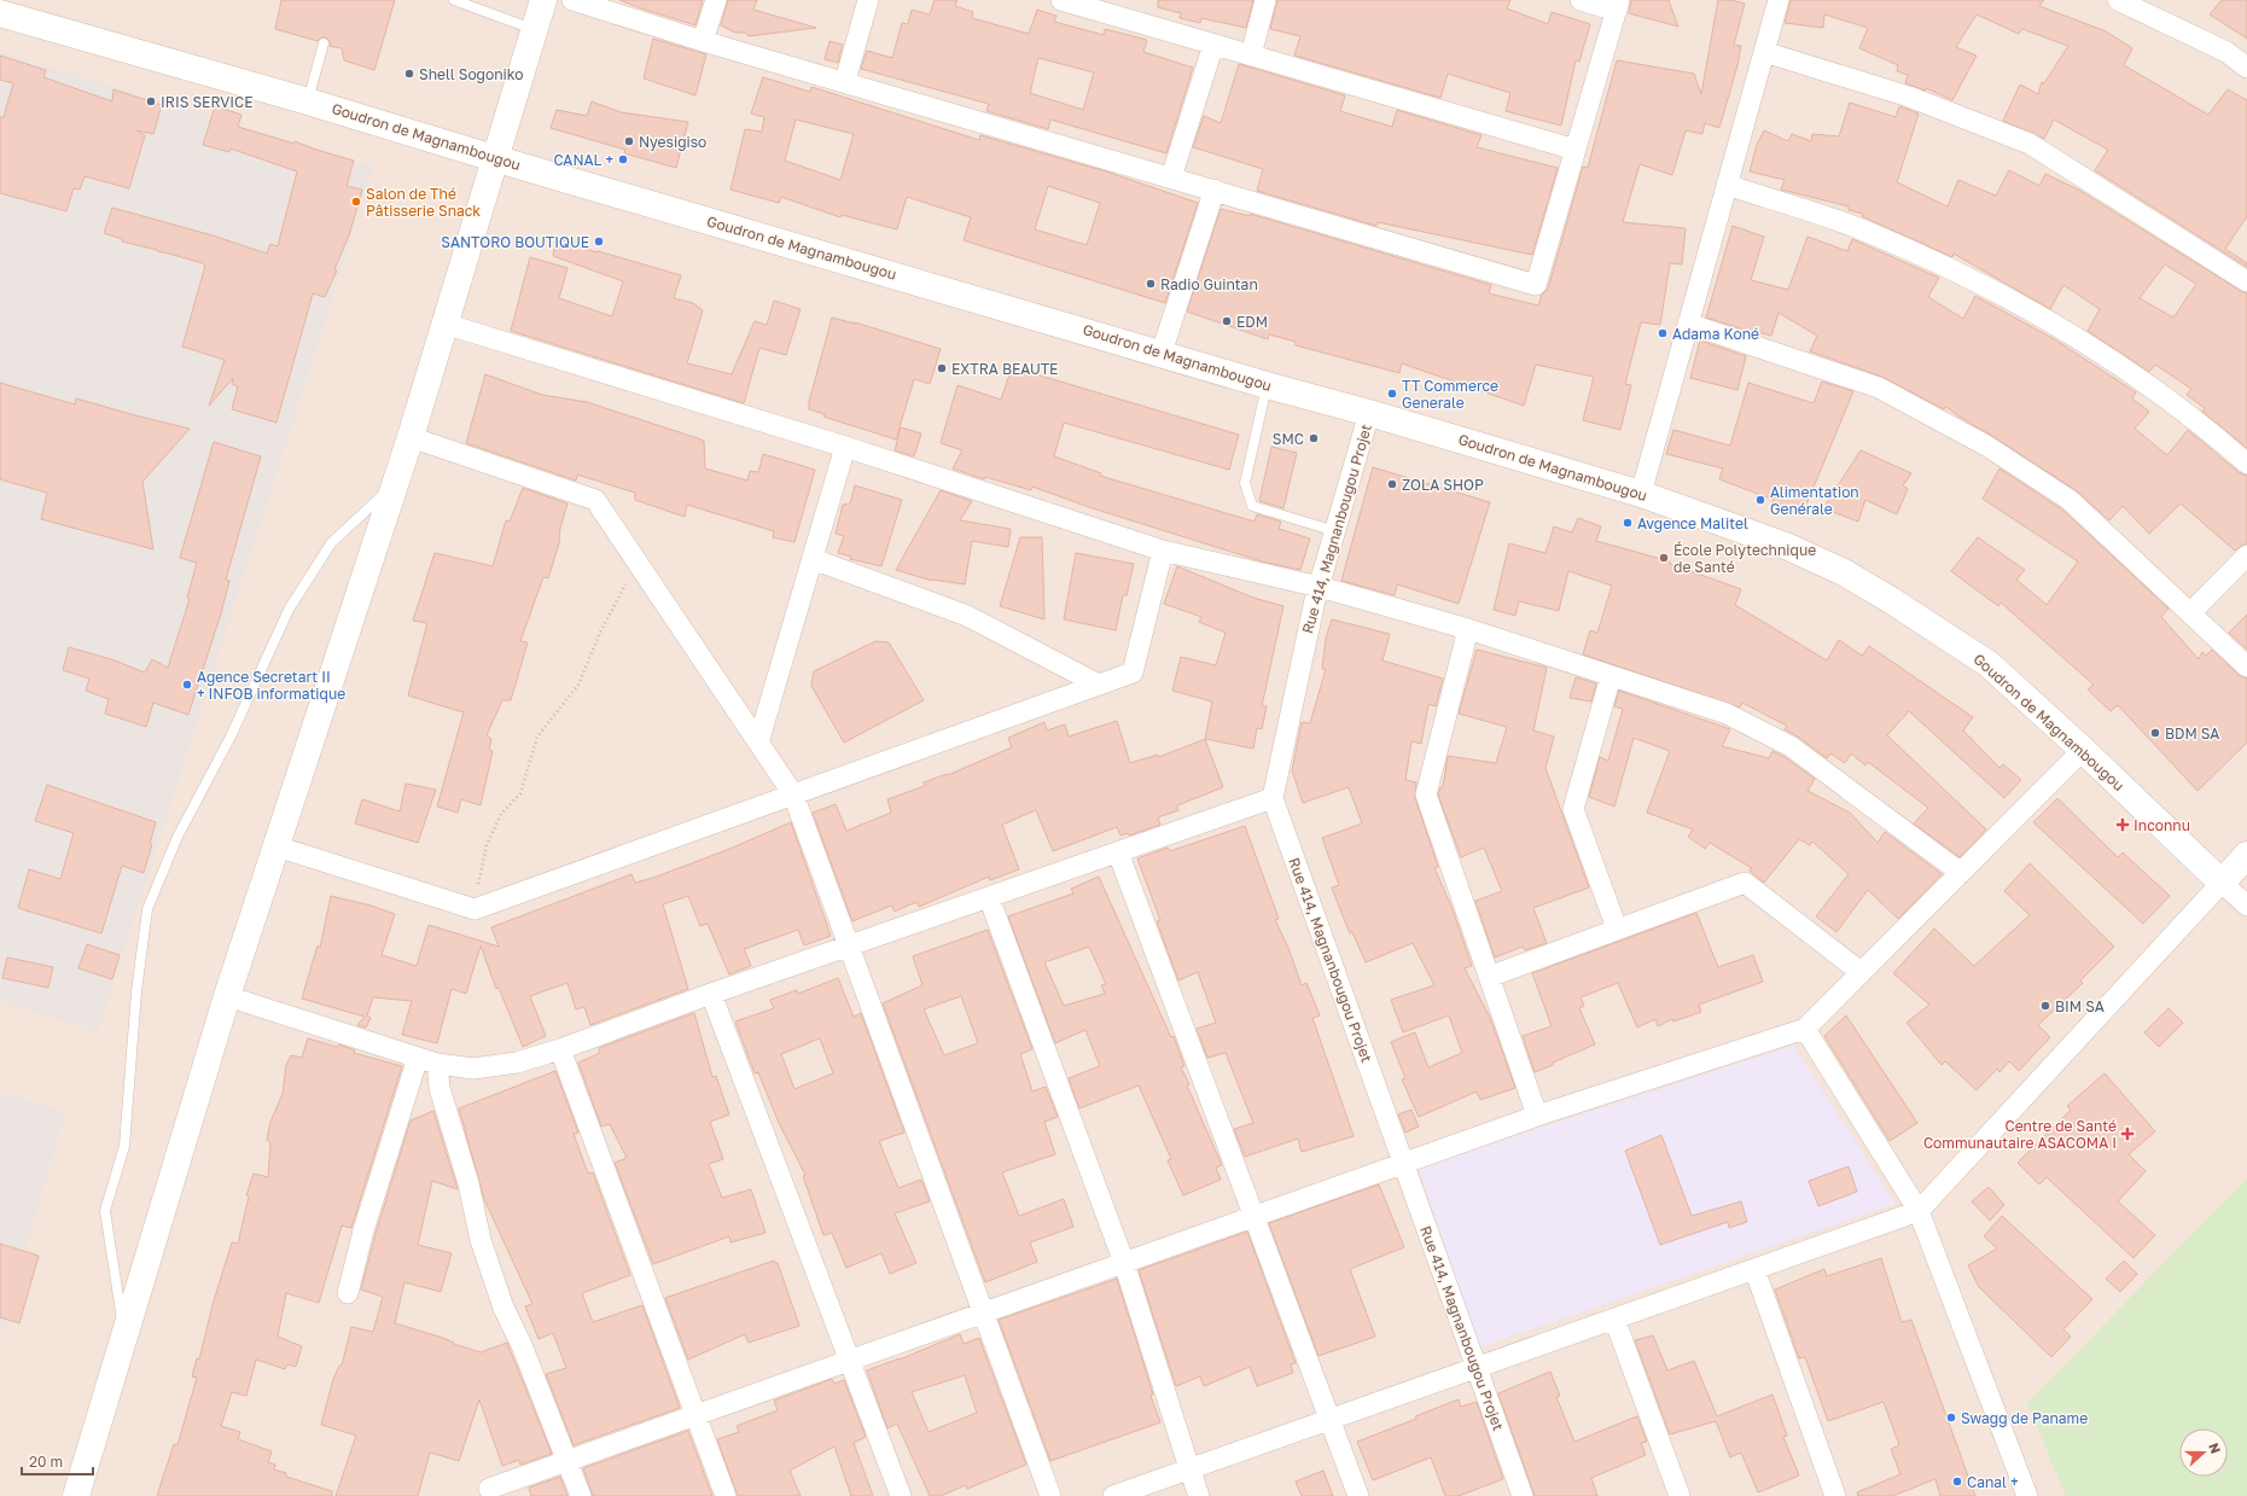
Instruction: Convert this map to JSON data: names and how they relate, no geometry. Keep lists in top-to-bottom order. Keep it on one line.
{"streets":{"street":["Goudron de Magnambougou","Rue 414, Magnanbougou Projet"]},"crossings":[["Goudron de Magnambougou","Rue 414, Magnanbougou Projet"]],"places":{"other":["Shell Sogoniko","IRIS SERVICE","Nyesigiso","CANAL +","Salon de Thé Pâtisserie Snack","SANTORO BOUTIQUE","Radio Guintan","EDM","Adama Koné","EXTRA BEAUTE","TT Commerce Generale","SMC","ZOLA SHOP","Alimentation Genérale","Avgence Malitel","École Polytechnique de Santé","Agence Secretart II + INFOB informatique","BDM SA","BIM SA","Swagg de Paname","Canal +"],"health":["Inconnu","Centre de Santé Communautaire ASACOMA I"]},"scale_bar":"20 m","north":"right"}
